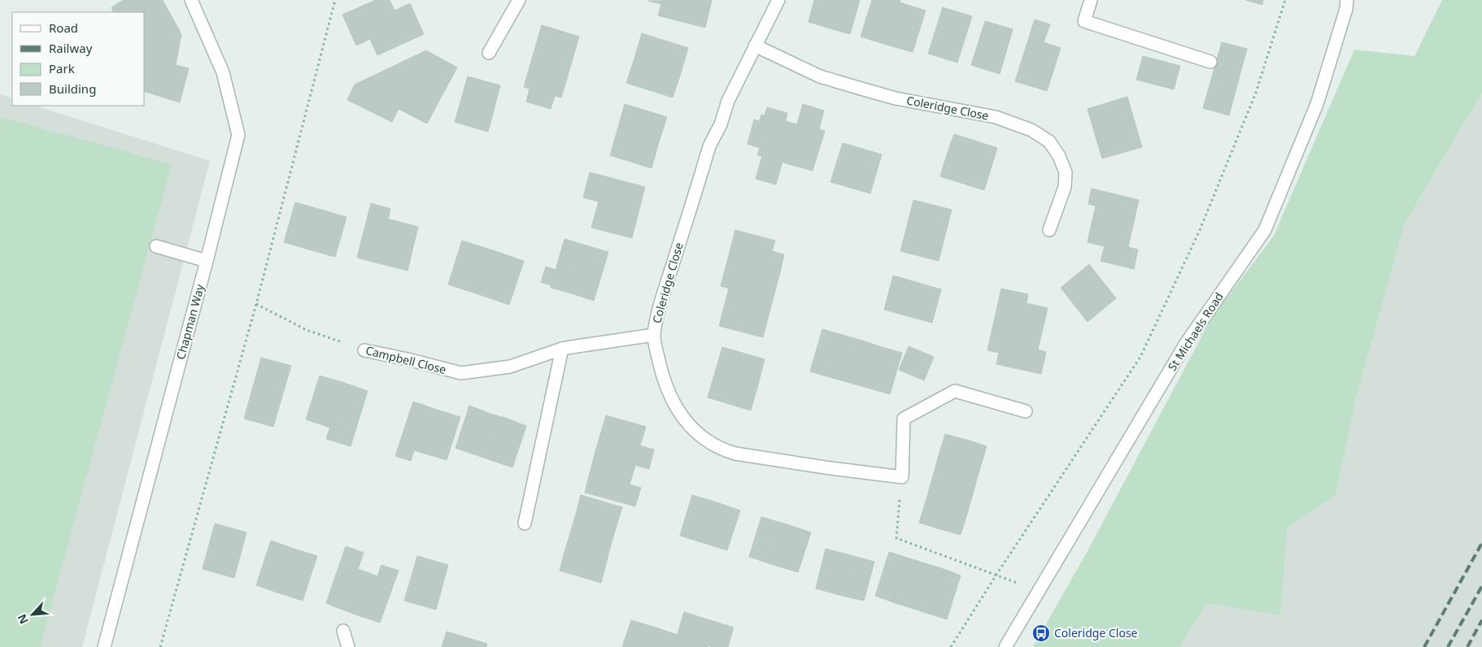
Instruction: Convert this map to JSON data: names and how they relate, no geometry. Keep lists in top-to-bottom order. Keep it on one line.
{"streets":{"street":["Coleridge Close","Chapman Way","St Michaels Road","Campbell Close"]},"crossings":[["Coleridge Close","Campbell Close"]],"places":{"bus stop":["Coleridge Close"]},"legend":["Road","Railway","Park","Building"],"north":"bottom left"}
